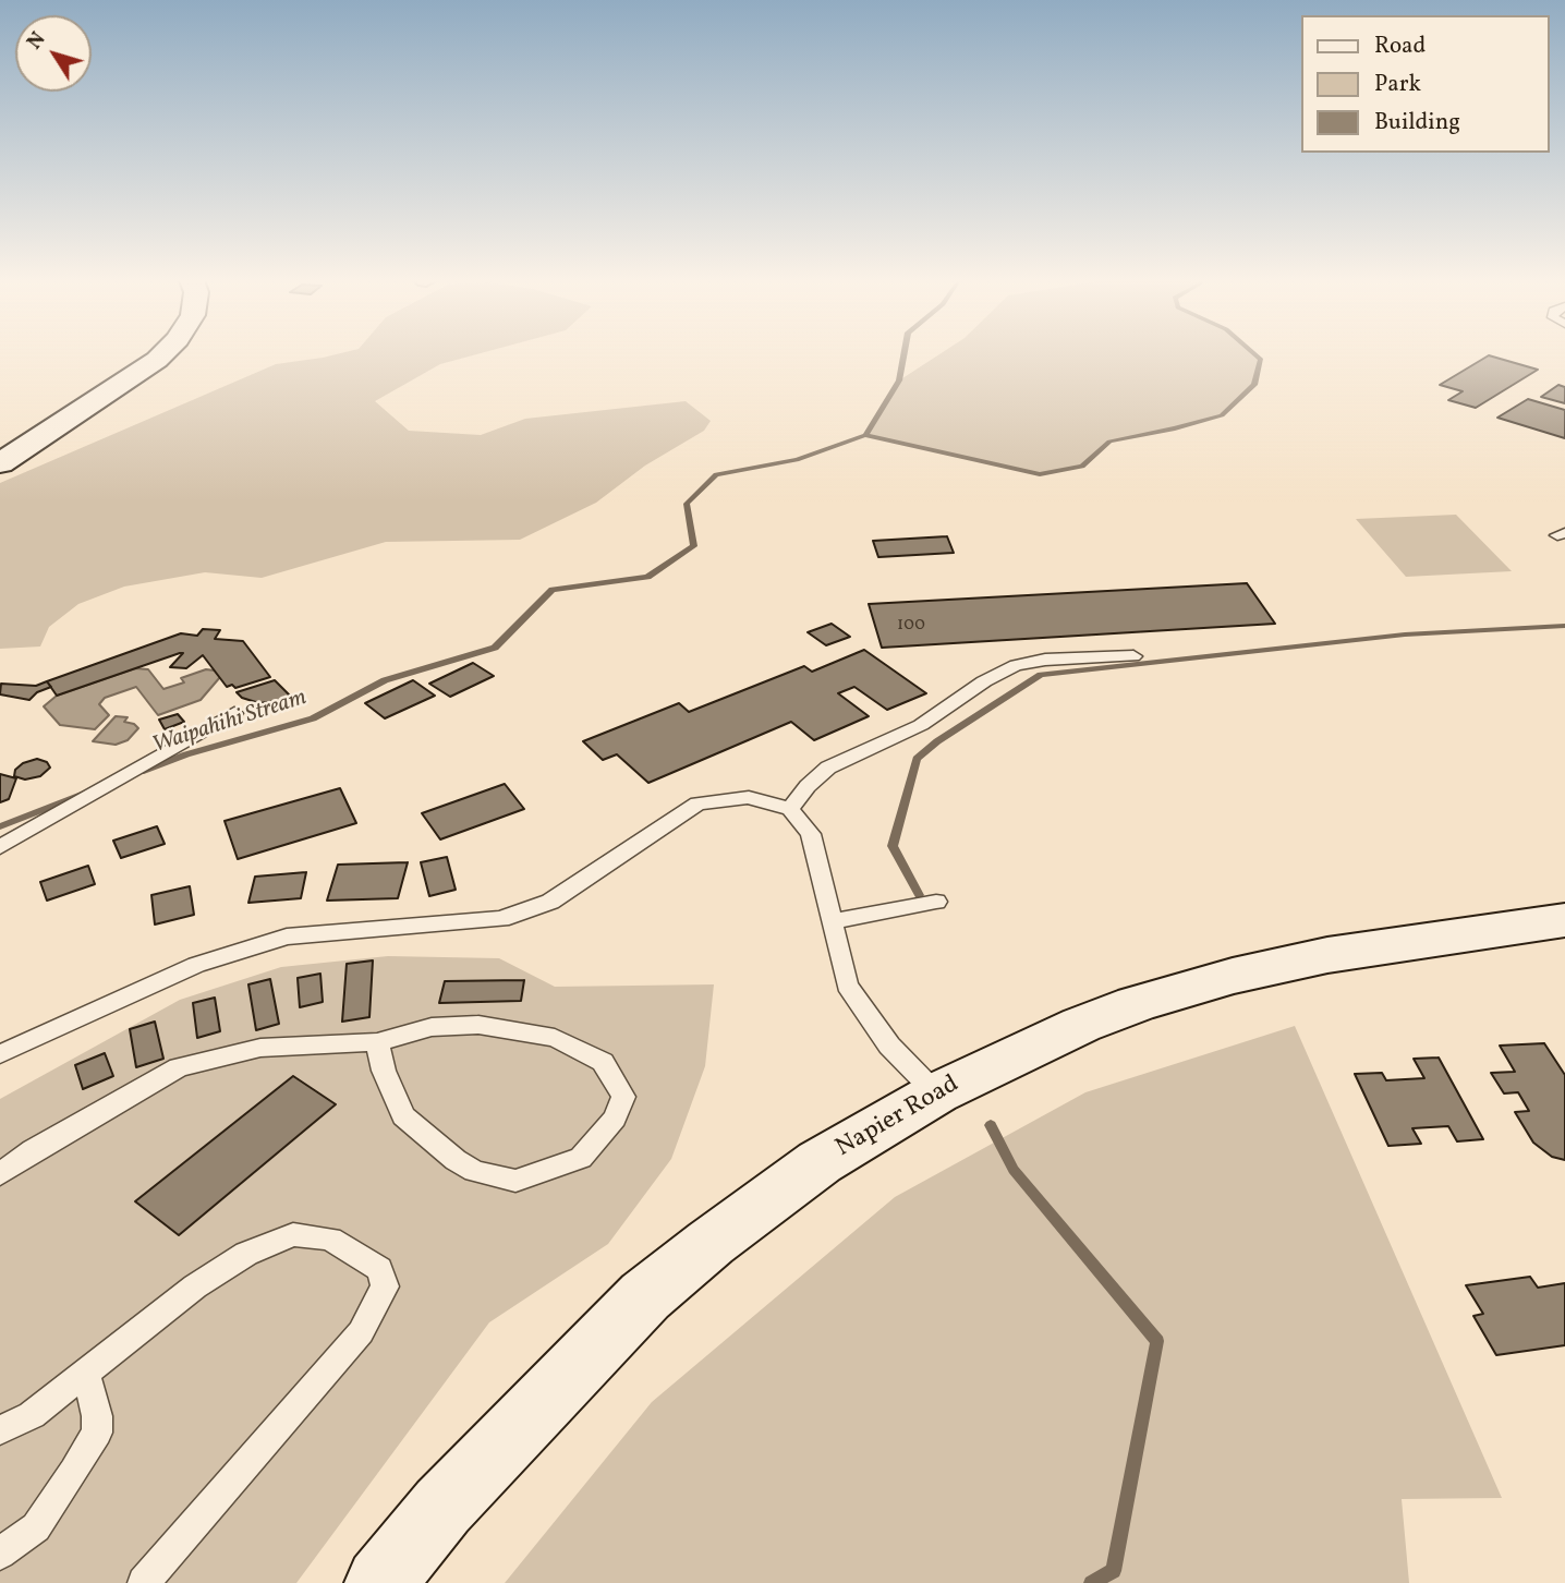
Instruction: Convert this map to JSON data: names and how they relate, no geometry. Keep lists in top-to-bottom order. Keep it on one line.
{"streets":{"main road":["Napier Road"]},"water":["Waipahihi Stream"],"house_numbers":["100"],"legend":["Road","Park","Building"],"north":"top left"}
